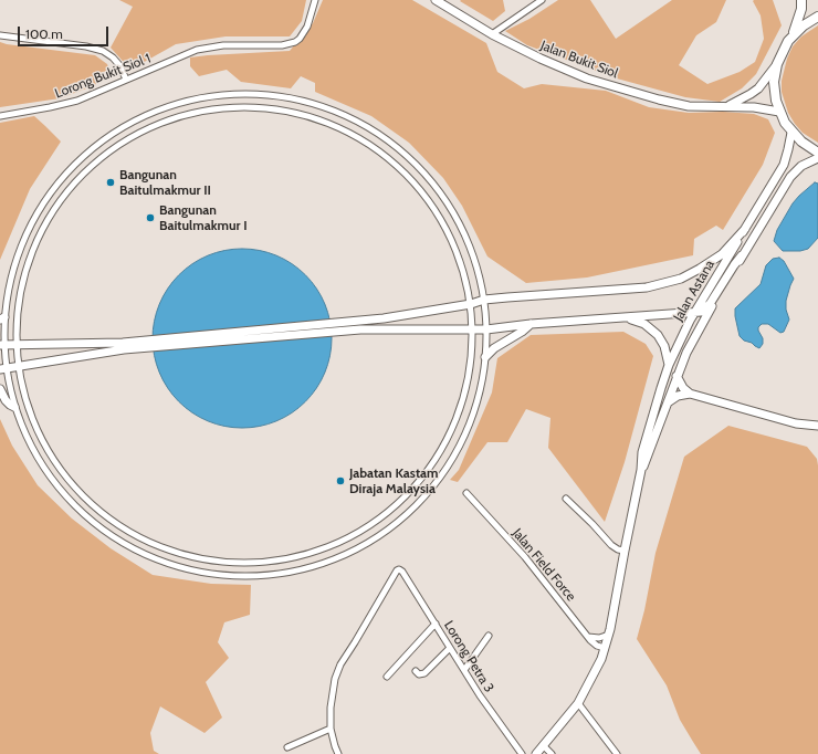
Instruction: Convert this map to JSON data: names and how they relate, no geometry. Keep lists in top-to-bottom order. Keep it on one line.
{"streets":{"street":["Jalan Bukit Siol","Lorong Bukit Siol 1","Jalan Astana","Jalan Field Force","Lorong Petra 3"]},"crossings":[["Jalan Astana","Jalan Field Force"]],"places":["Bangunan Baitulmakmur II","Bangunan Baitulmakmur I","Jabatan Kastam Diraja Malaysia"],"scale_bar":"100 m"}
